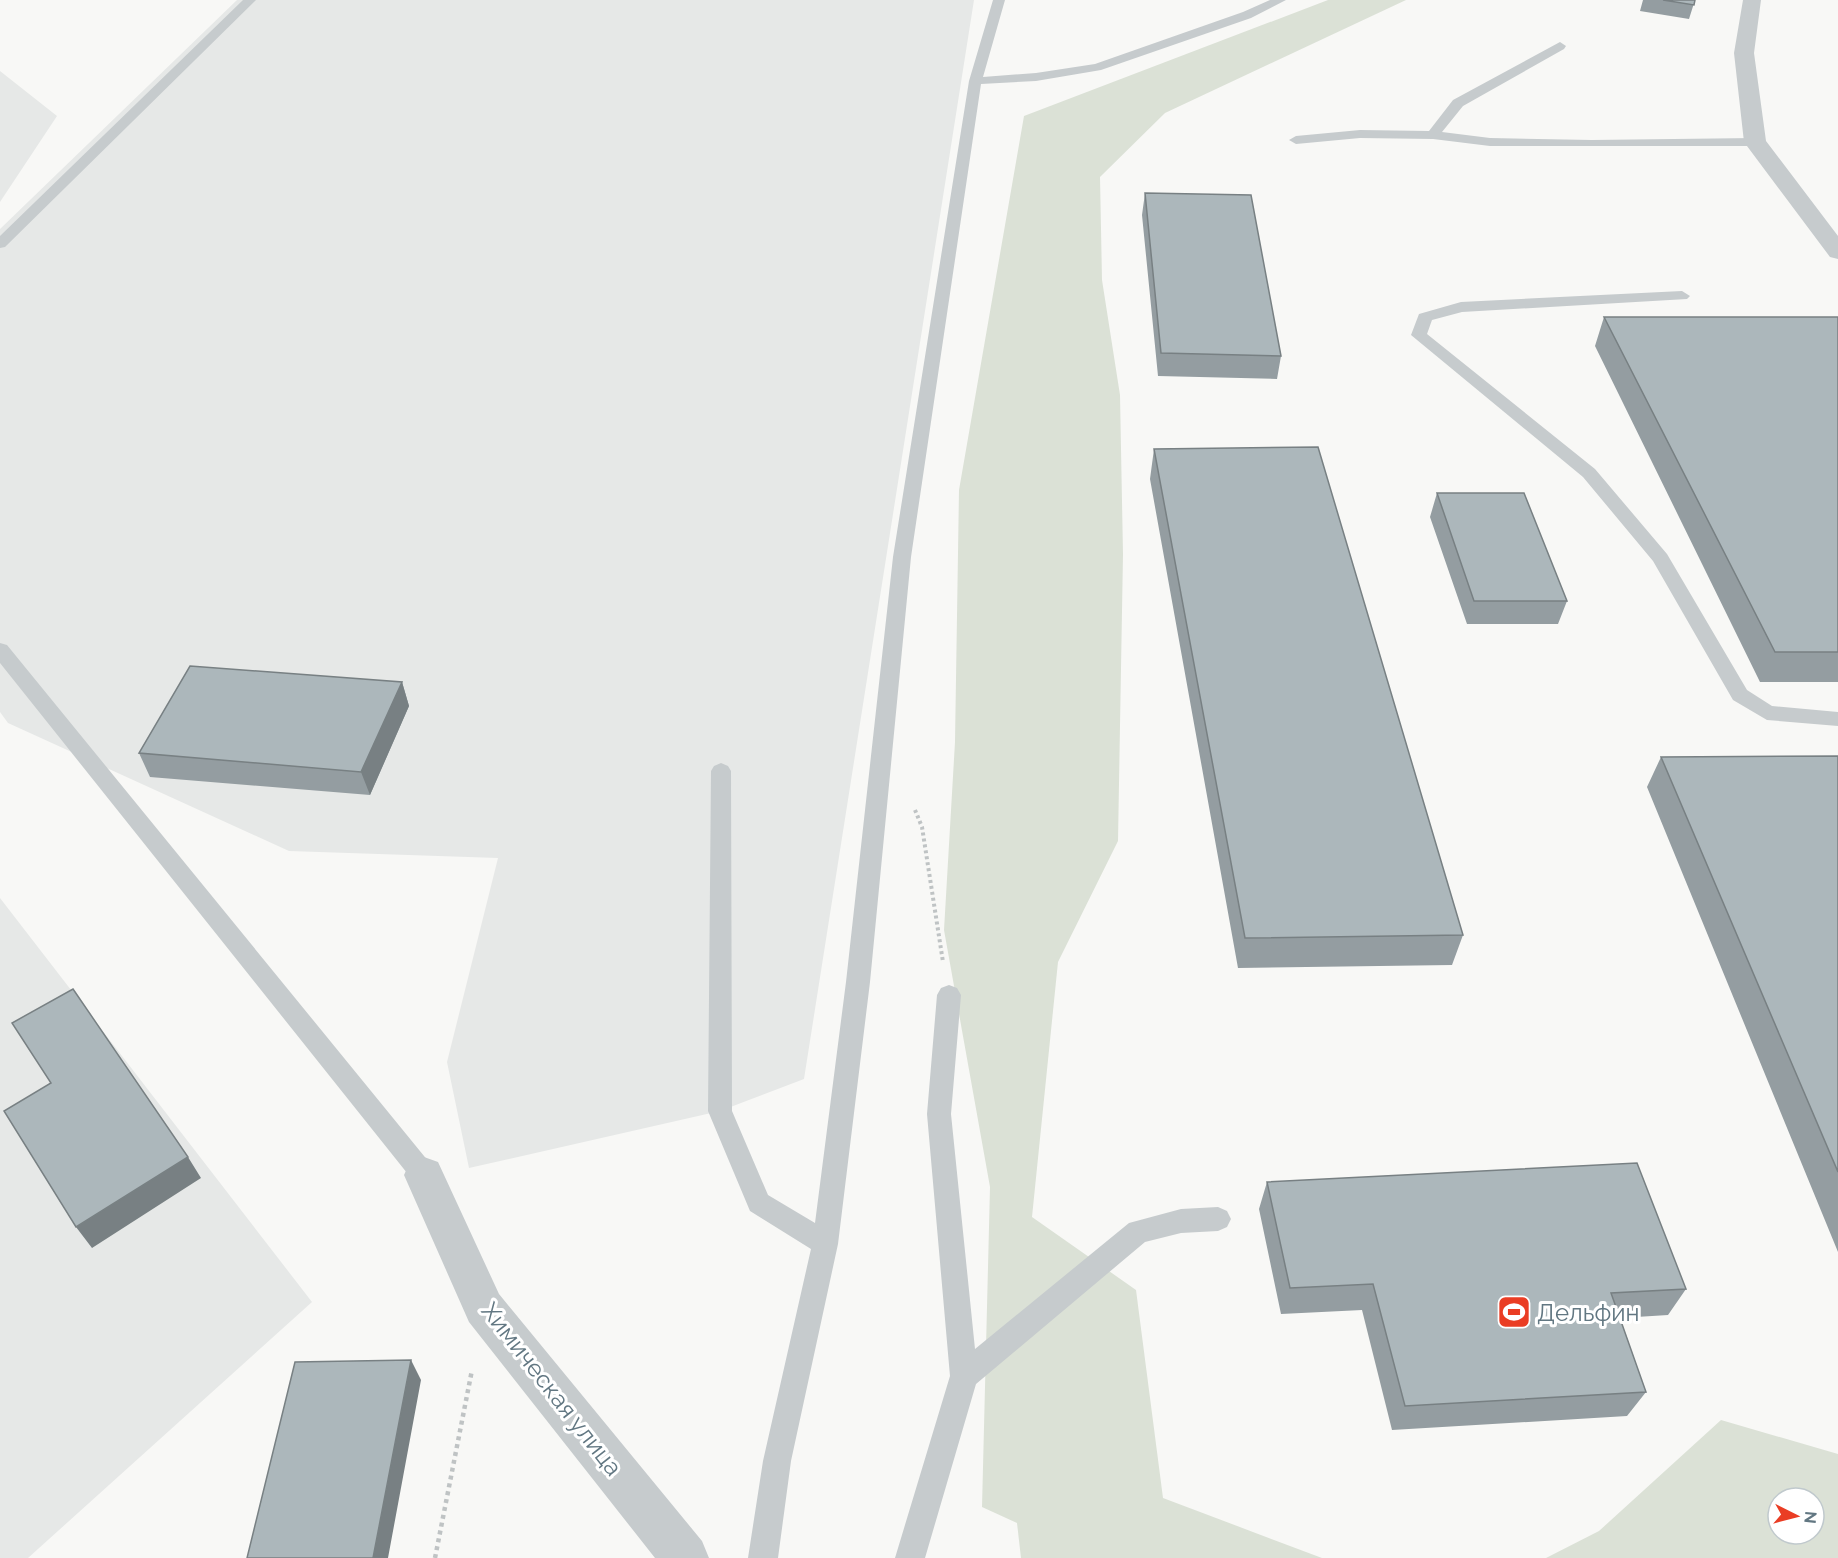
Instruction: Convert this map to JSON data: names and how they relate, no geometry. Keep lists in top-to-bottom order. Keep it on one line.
{"streets":{"street":["Химическая улица"]},"places":{"sports":["Дельфин"]},"north":"right"}
